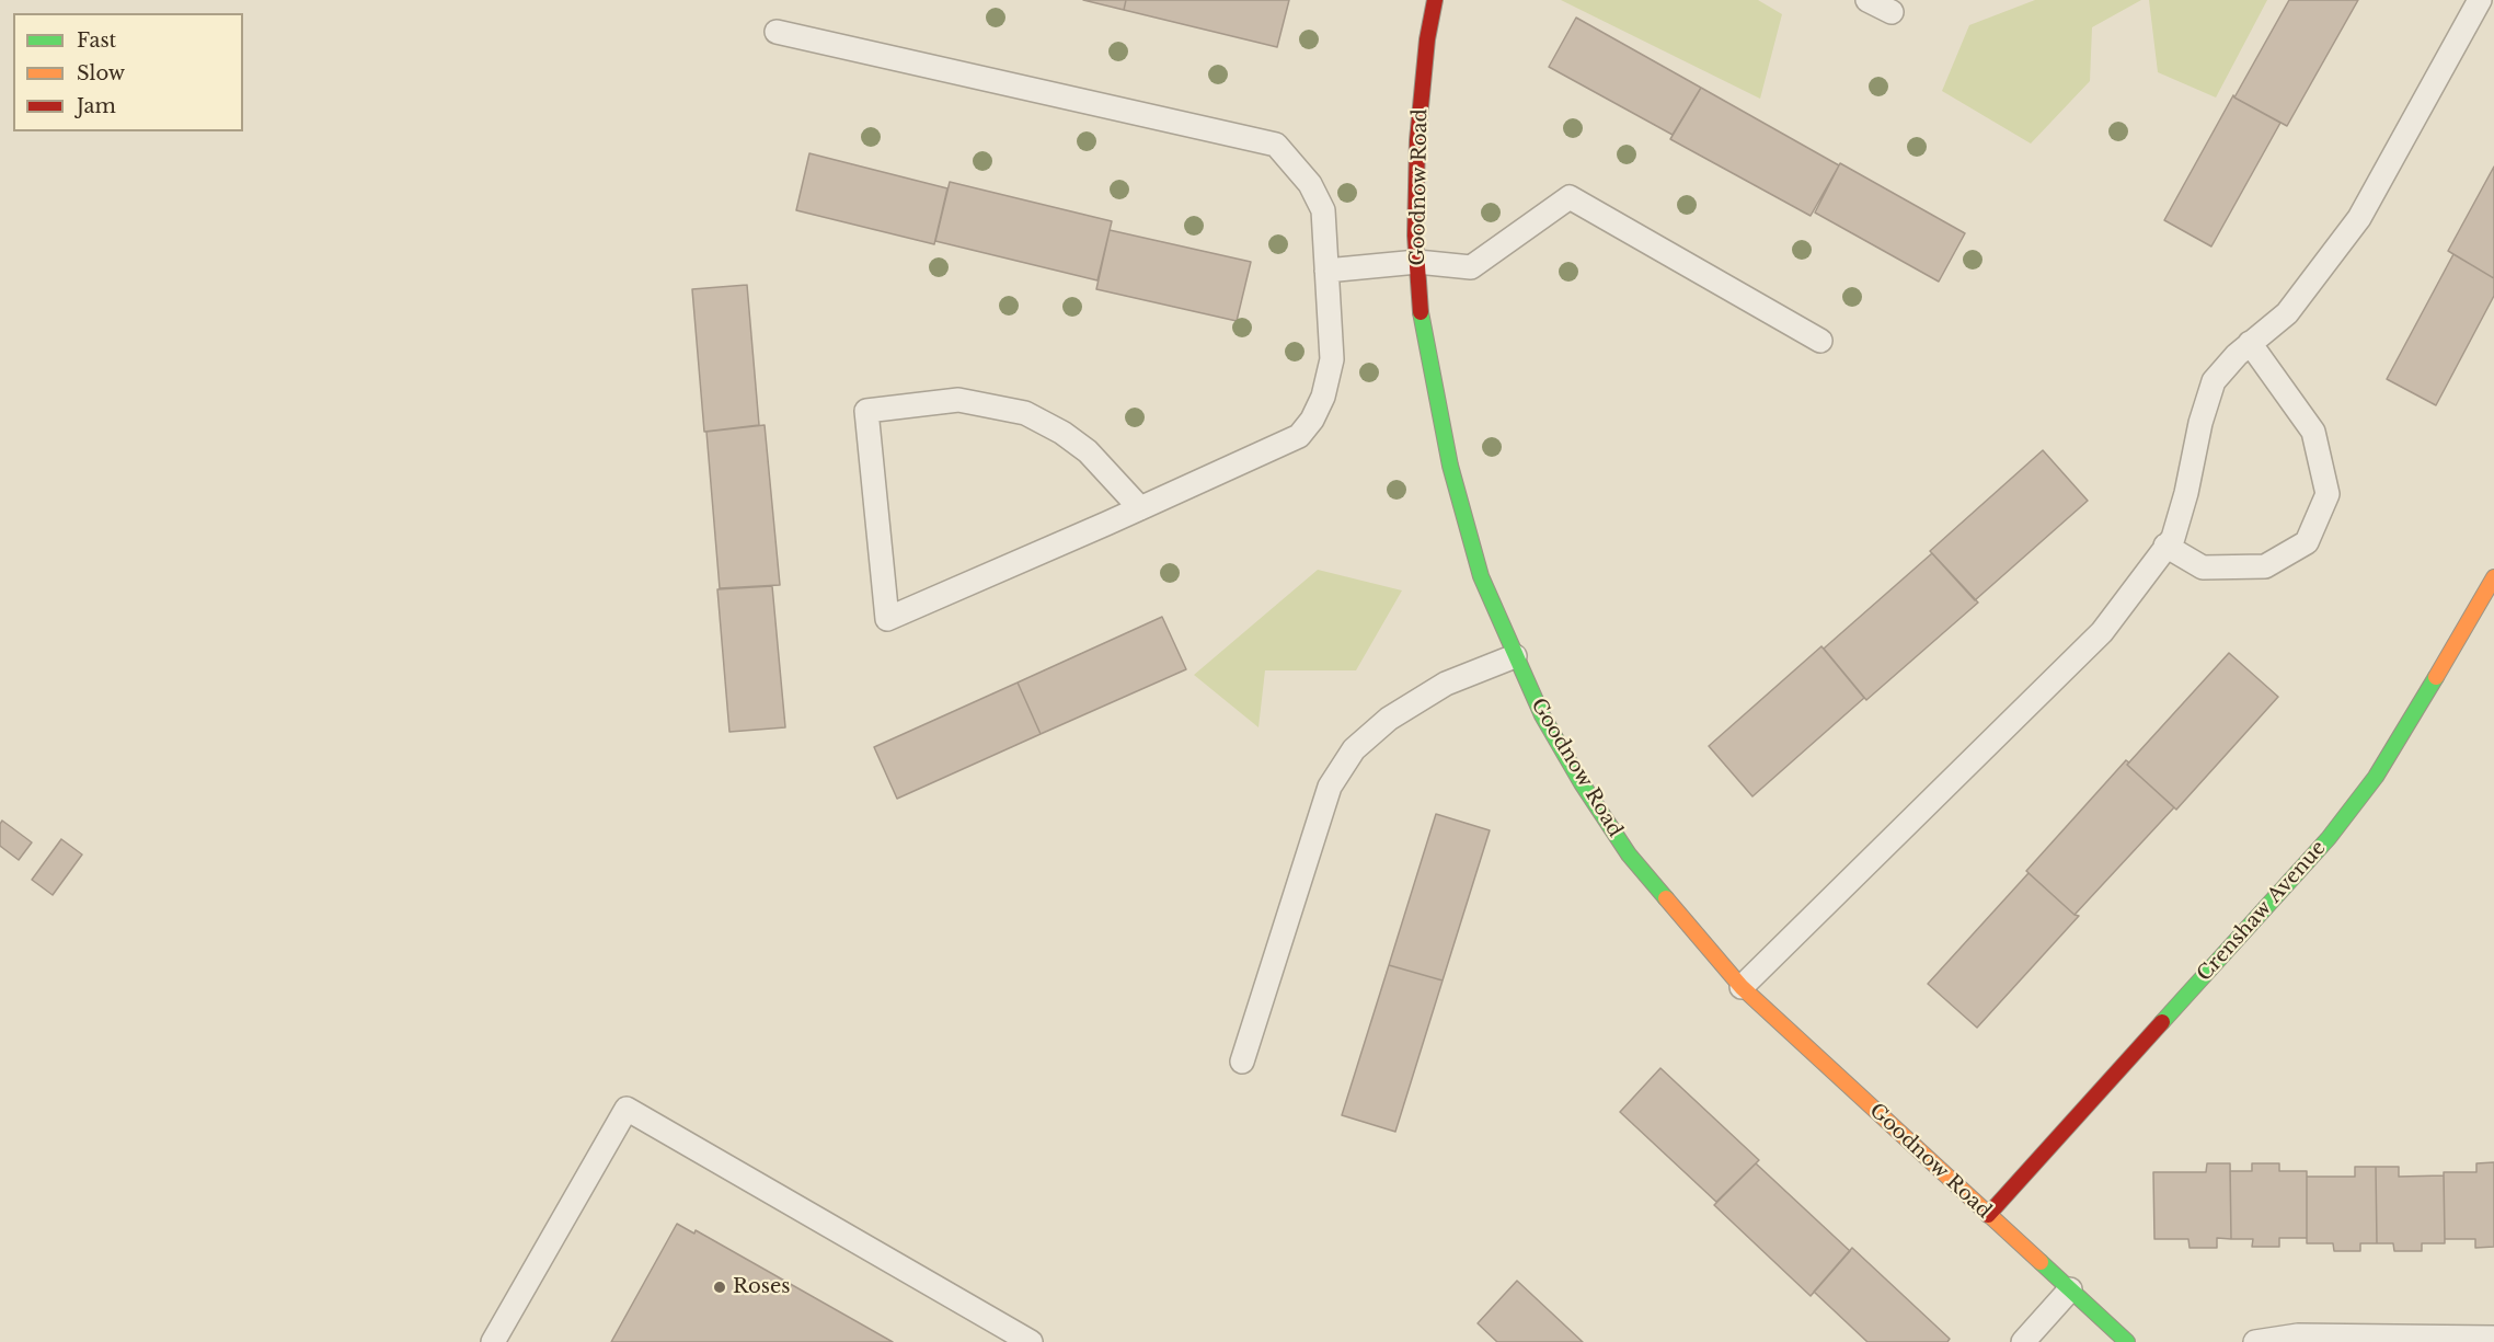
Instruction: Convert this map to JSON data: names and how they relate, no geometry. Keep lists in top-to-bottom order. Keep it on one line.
{"streets":{"street":["Goodnow Road","Crenshaw Avenue"]},"crossings":[["Goodnow Road","Crenshaw Avenue"]],"places":["Roses"],"legend":["Fast","Slow","Jam"]}
